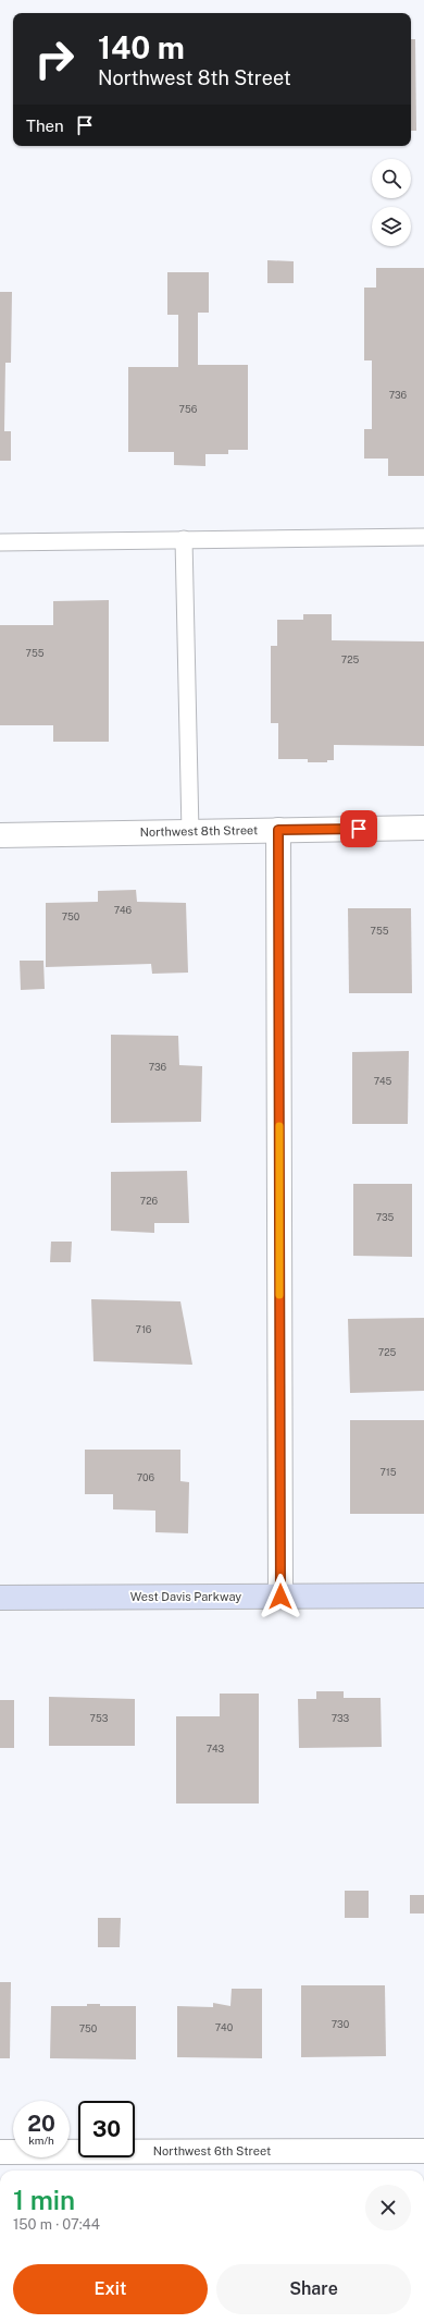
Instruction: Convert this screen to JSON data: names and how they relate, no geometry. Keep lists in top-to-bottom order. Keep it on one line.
{"streets":{"street":["Northwest 8th Street","West Davis Parkway","Northwest 6th Street"]},"house_numbers":["736","756","755","725","746","750","755","736","745","726","735","716","725","715","706","753","733","743","730","740","750"],"page":{"turn":["140 m","Northwest 8th Street"],"then":"Then","speed":"20 km/h","limit":"30","heading":["1 min","150 m · 07:44"],"buttons":["Exit","Share"]}}
